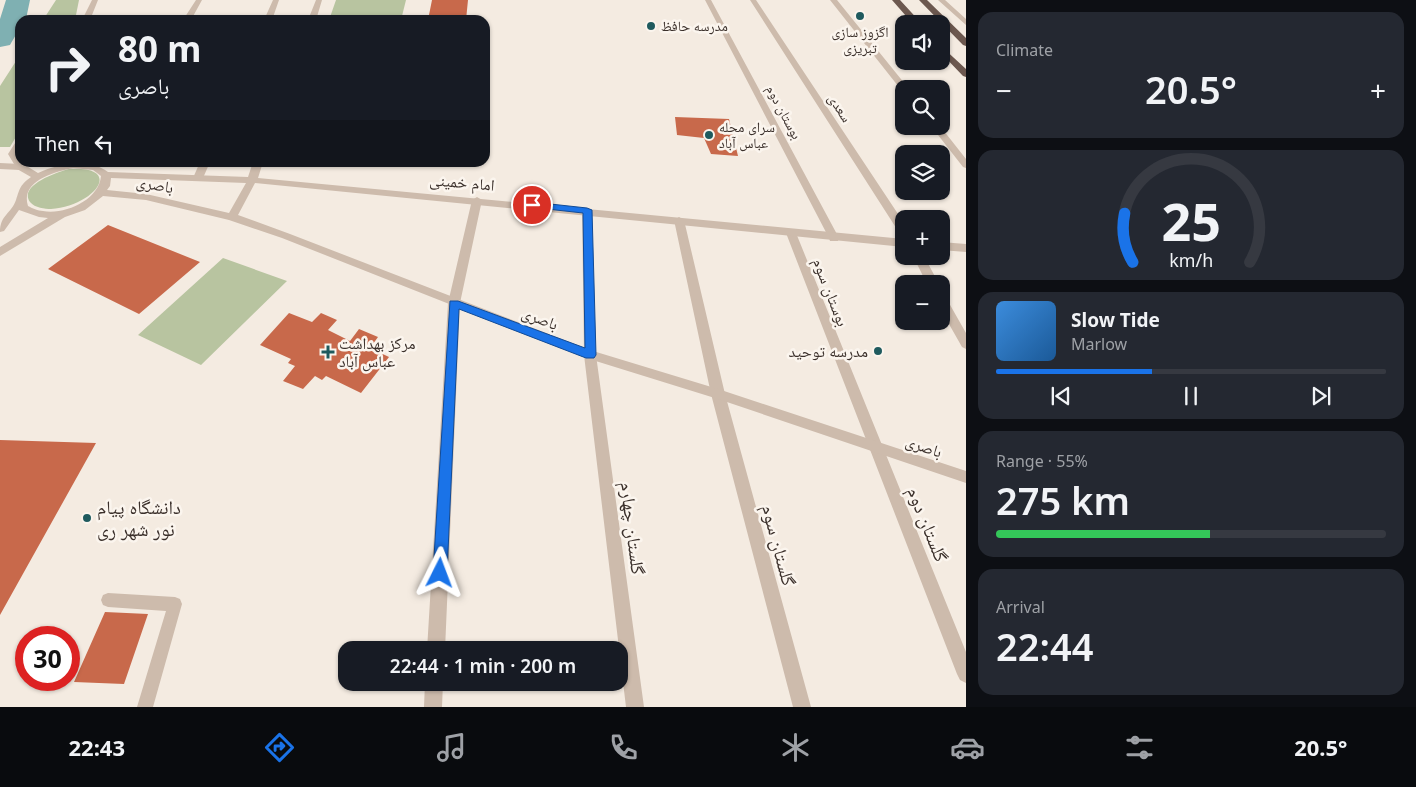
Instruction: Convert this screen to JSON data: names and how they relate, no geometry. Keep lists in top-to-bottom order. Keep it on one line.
{"streets":{"street":["سعدی","بوستان دوم","امام خمینی","باصری","بوستان سوم","گلستان دوم","گلستان چهارم","گلستان سوم"]},"crossings":[["بوستان دوم","امام خمینی"],["امام خمینی","بوستان سوم"],["امام خمینی","گلستان چهارم"],["امام خمینی","گلستان سوم"],["باصری","بوستان سوم"],["باصری","گلستان دوم"],["باصری","گلستان چهارم"],["باصری","گلستان سوم"],["بوستان سوم","گلستان دوم"]],"places":{"other":["اگزوز سازی تبریزی","مدرسه حافظ","سرای محله عباس آباد","مدرسه توحید","دانشگاه پیام نور شهر ری"],"health":["مرکز ‌بهداشت عباس آباد"]},"page":{"tile":["Climate",["Range · 55%","275 km"],["Arrival","22:44"]],"map_buttons":["+","−"],"turn":["80 m","باصری"],"heat":["−","20.5°","+"],"then":"Then","song":["Slow Tide","Marlow"],"limit":"30","trip":"22:44 · 1 min · 200 m","tabs":["22:43","20.5°"],"gauge":["25","km/h"]}}
